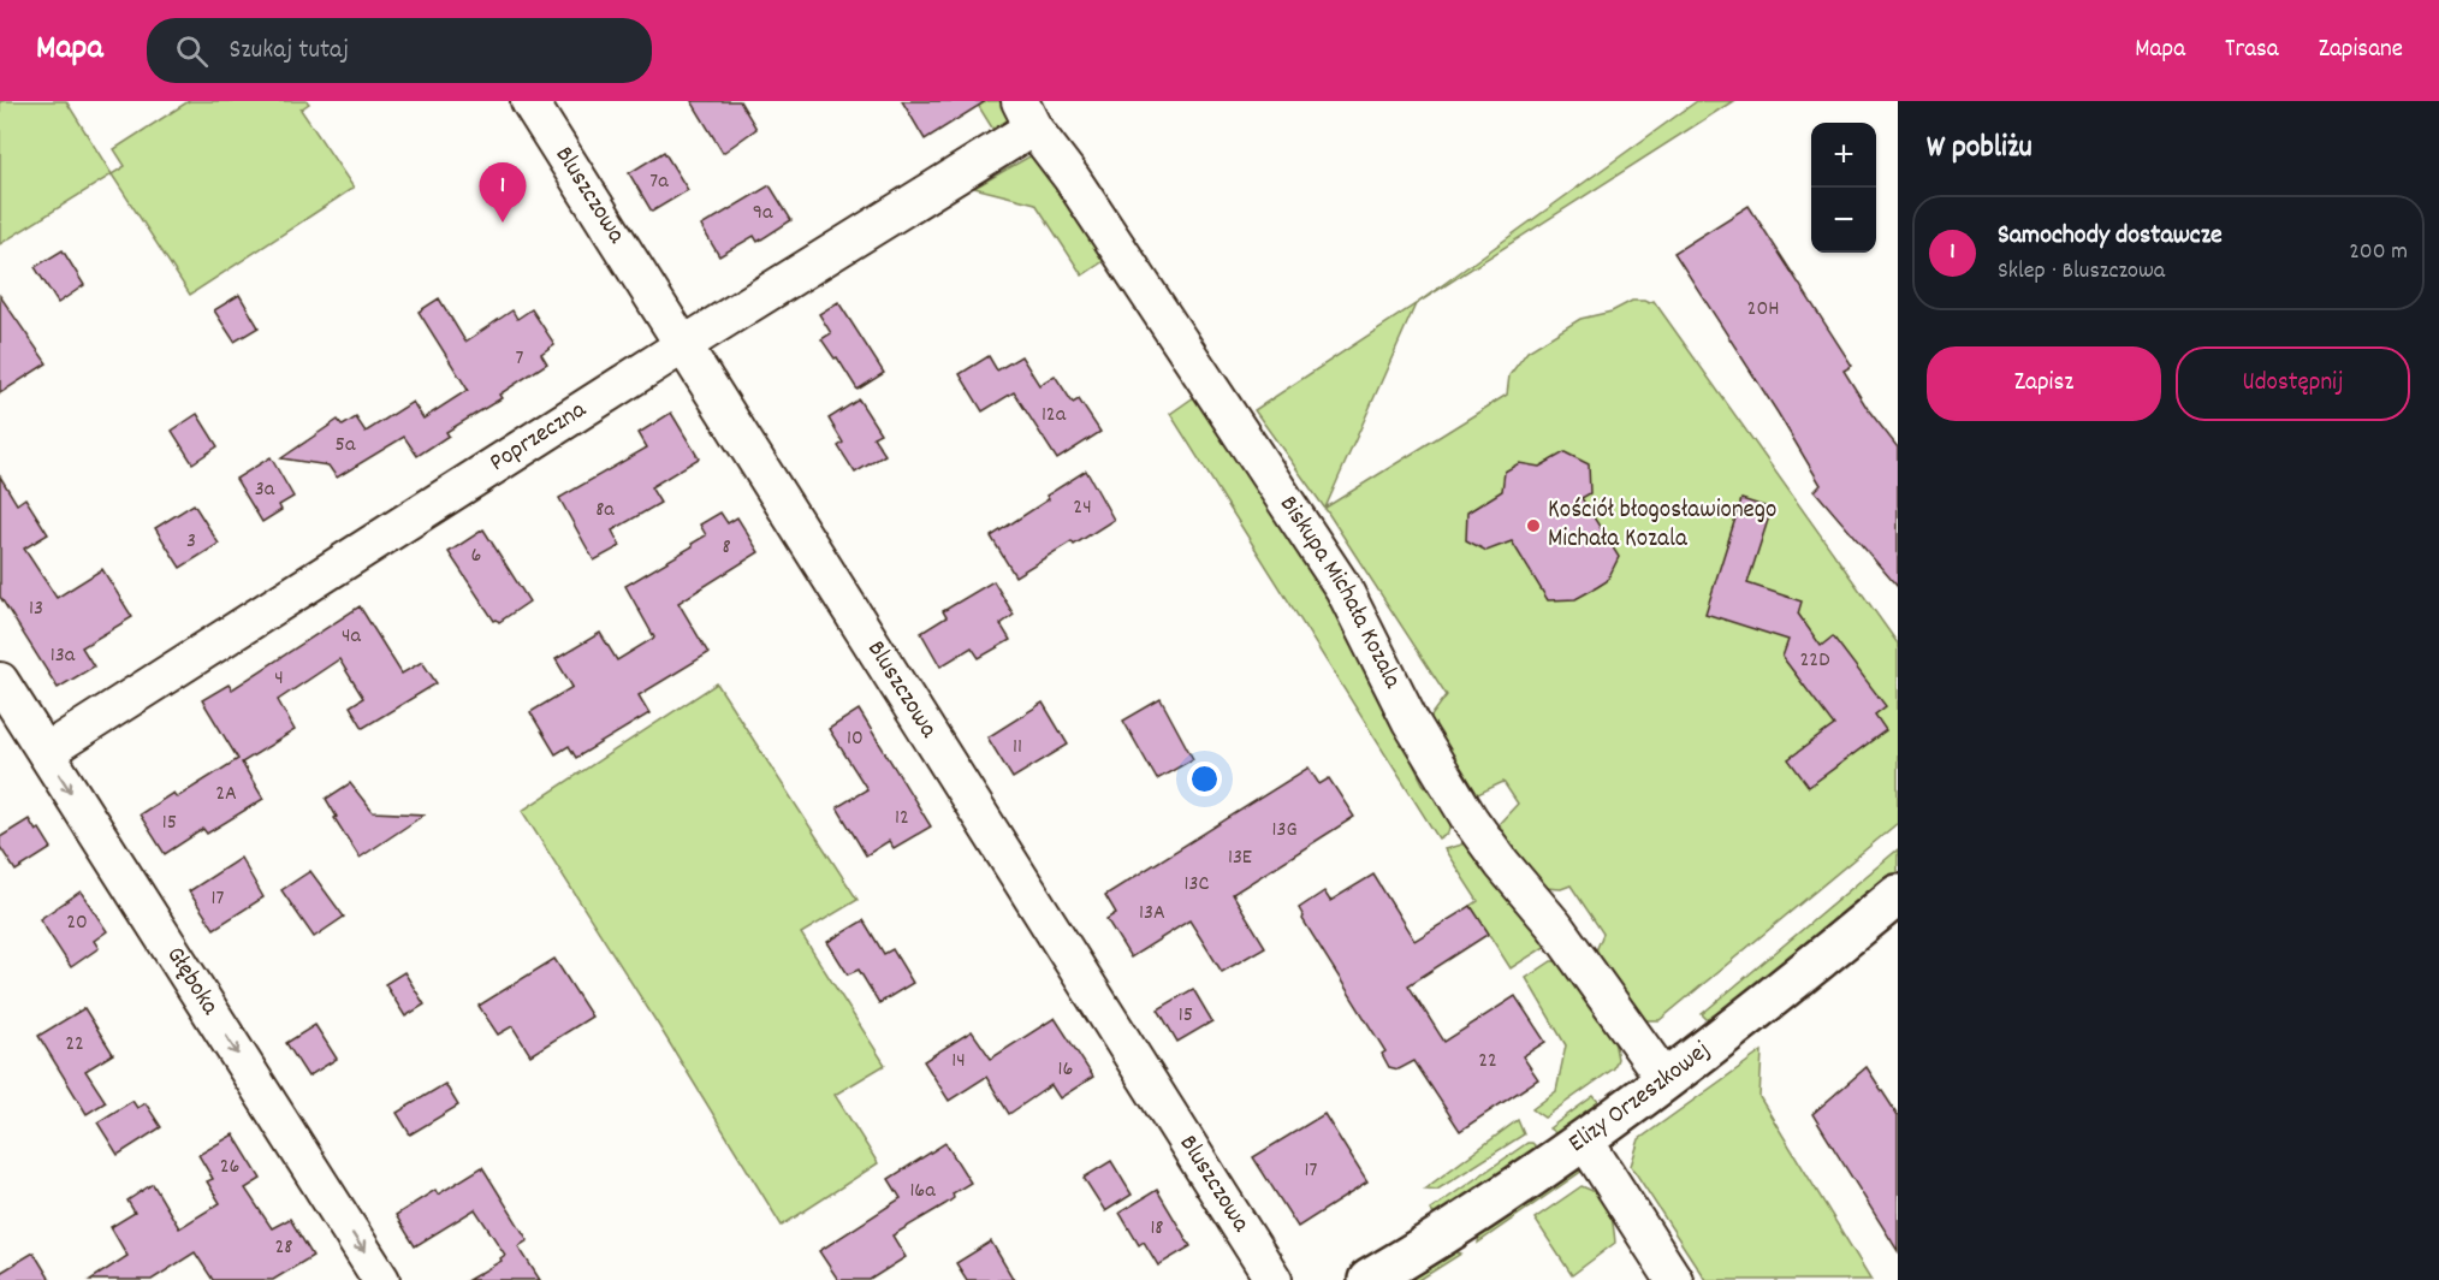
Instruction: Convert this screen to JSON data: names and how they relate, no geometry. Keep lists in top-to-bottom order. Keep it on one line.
{"streets":{"street":["Bluszczowa","Poprzeczna","Biskupa Michała Kozala","Głęboka","Elizy Orzeszkowej"]},"crossings":[["Bluszczowa","Poprzeczna"],["Poprzeczna","Biskupa Michała Kozala"],["Poprzeczna","Głęboka"],["Biskupa Michała Kozala","Elizy Orzeszkowej"]],"one_way":["Głęboka"],"places":["Kościół błogosławionego Michała Kozala"],"house_numbers":["7a","9a","20H","7","12a","5a","3a","24","8a","3","8","6","13","4a","13a","22D","4","10","11","2A","12","15","13G","13E","13C","17","13A","20","15","22","14","22","16","26","17","16a","18","28"],"page":{"header":"Mapa","search":"Szukaj tutaj","nav":["Mapa","Trasa","Zapisane"],"heading":"W pobliżu","map_buttons":["+","−"],"pins":"1","list":[{"mark":"1","name":"Samochody dostawcze","note":"Sklep · Bluszczowa","value":"200 m"}],"buttons":["Zapisz","Udostępnij"]}}
